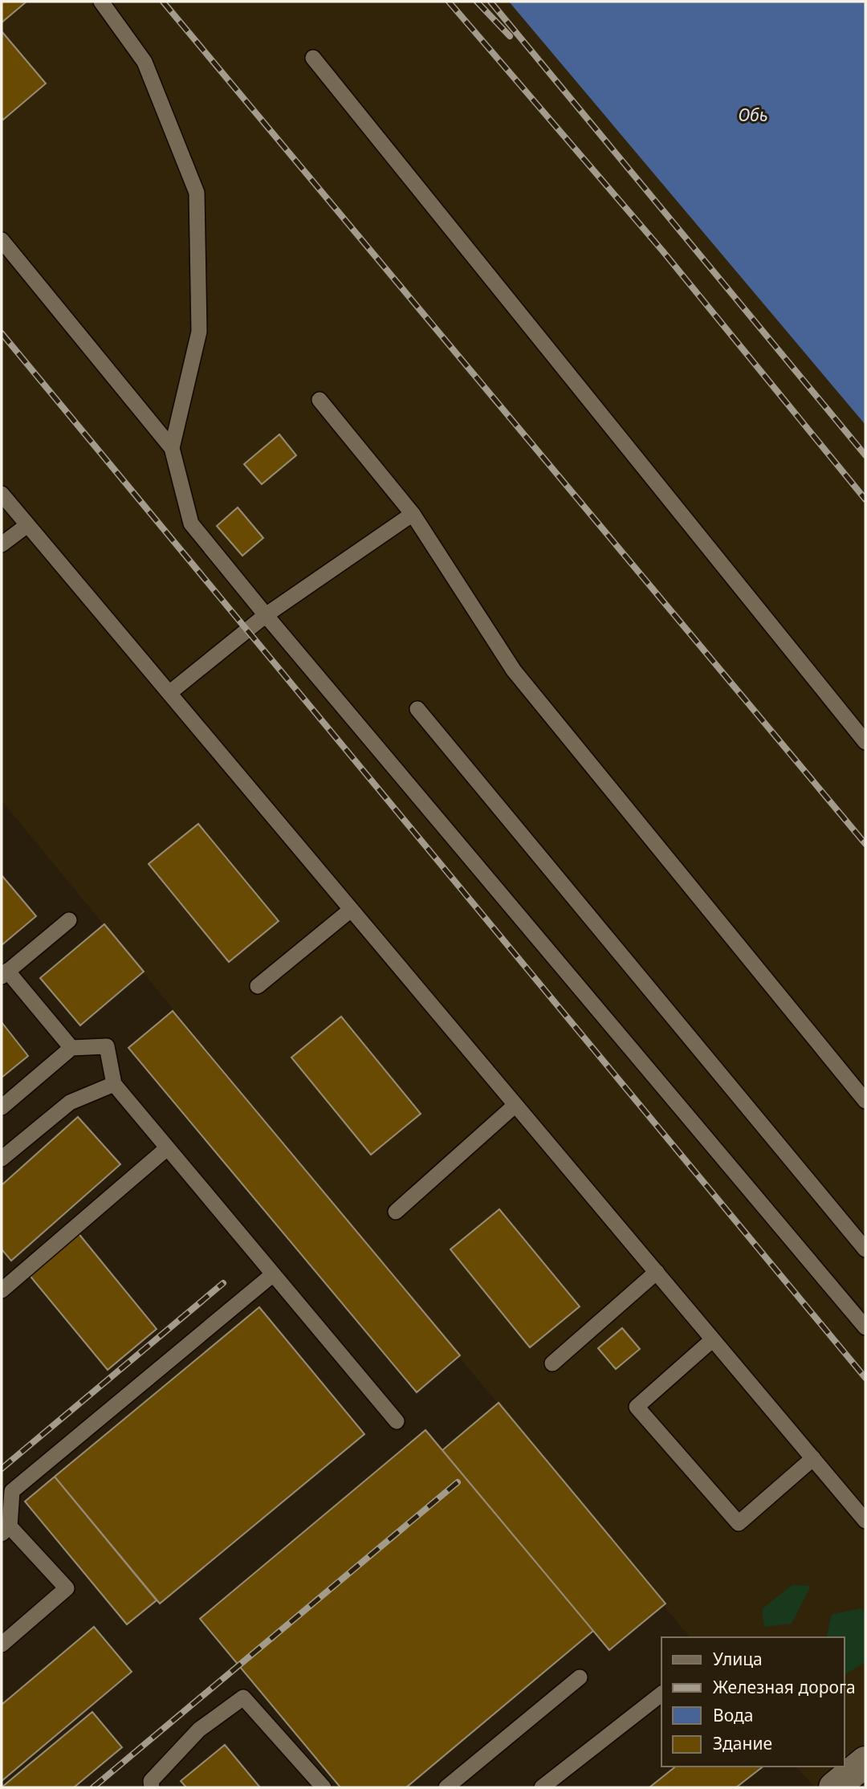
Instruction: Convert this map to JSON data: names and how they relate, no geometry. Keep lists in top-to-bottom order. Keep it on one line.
{"water":["Обь"],"legend":["Улица","Железная дорога","Вода","Здание"]}
